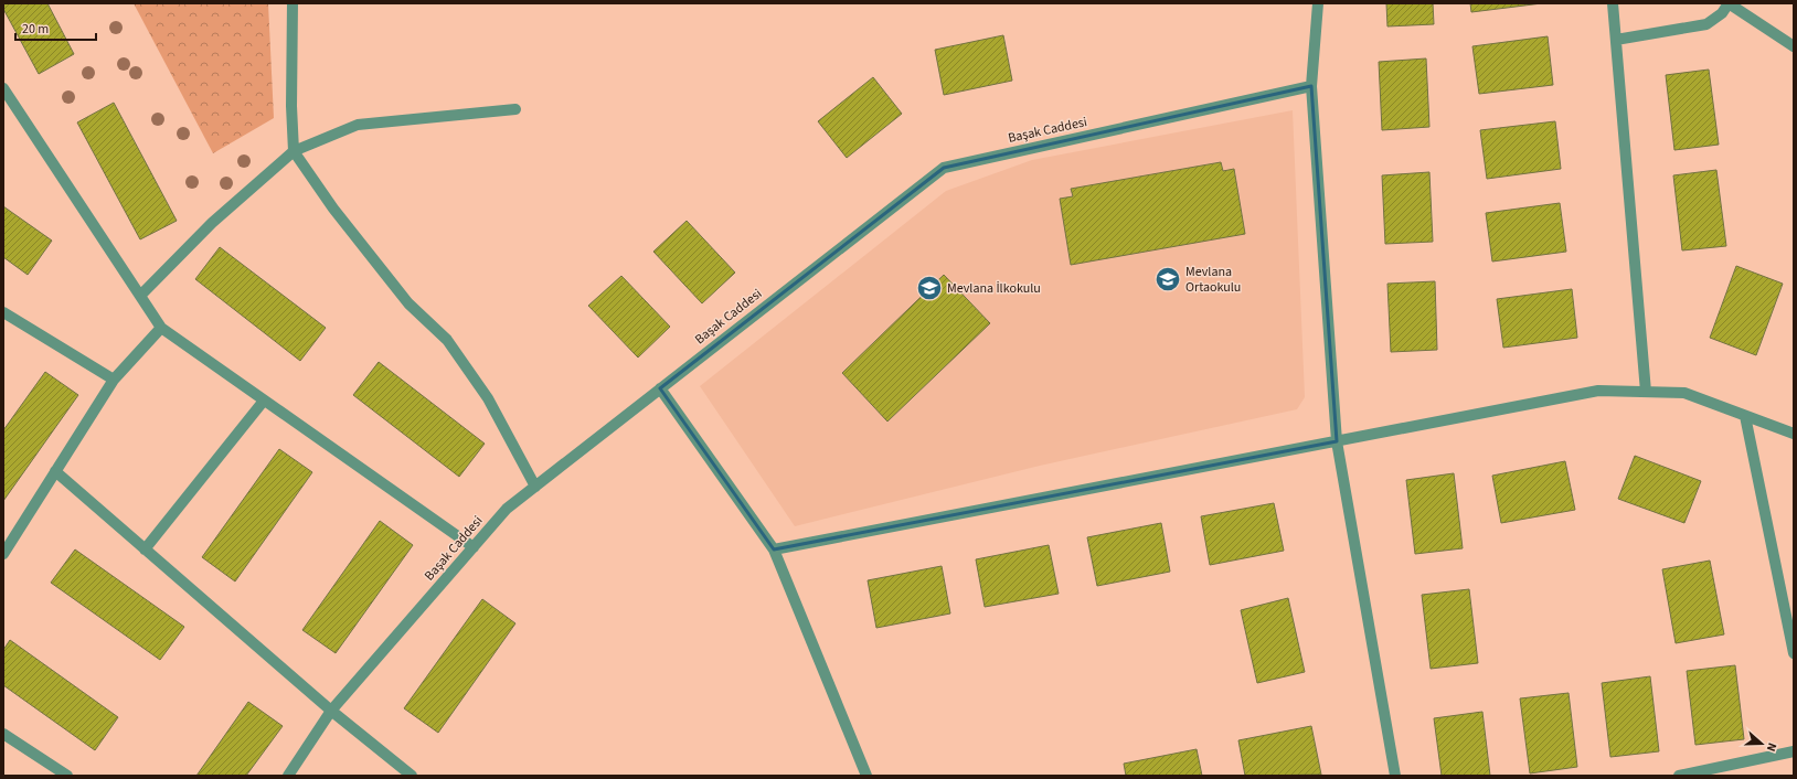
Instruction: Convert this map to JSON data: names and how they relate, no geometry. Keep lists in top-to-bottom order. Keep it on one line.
{"streets":{"street":["Başak Caddesi"]},"places":{"school or university":["Mevlana Ortaokulu","Mevlana İlkokulu"]},"scale_bar":"20 m","north":"right"}
